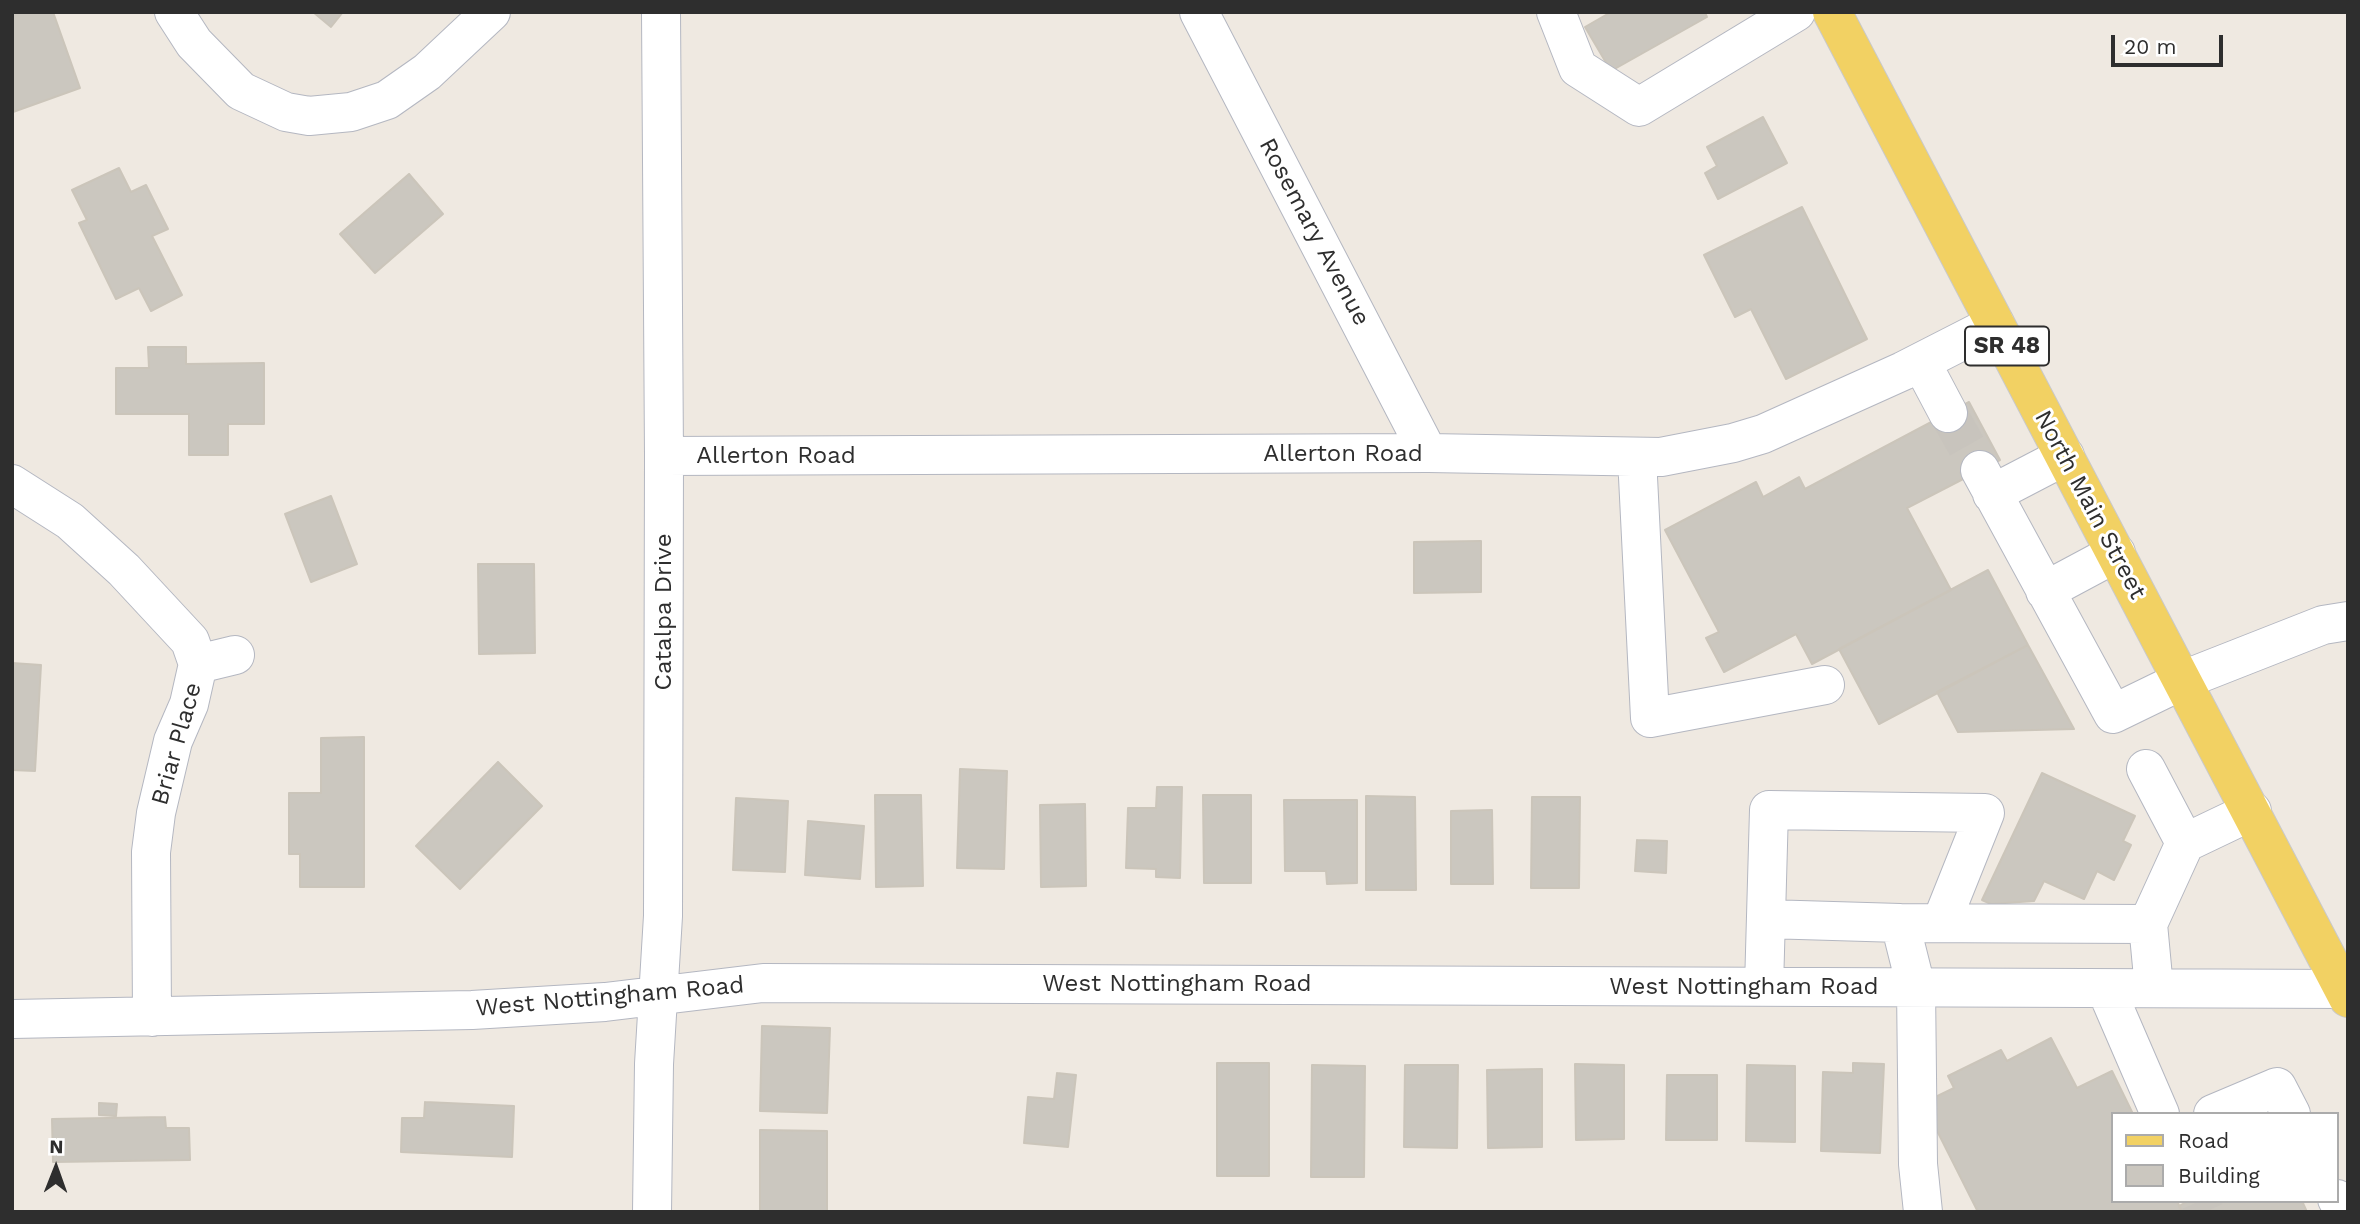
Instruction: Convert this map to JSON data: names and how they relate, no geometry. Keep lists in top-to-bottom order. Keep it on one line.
{"streets":{"main road":["SR 48","North Main Street"],"street":["Rosemary Avenue","Allerton Road","Catalpa Drive","Briar Place","West Nottingham Road"]},"crossings":[["Rosemary Avenue","Allerton Road"],["Allerton Road","North Main Street"],["Allerton Road","Catalpa Drive"],["North Main Street","West Nottingham Road"],["Catalpa Drive","West Nottingham Road"],["Briar Place","West Nottingham Road"]],"legend":["Road","Building"],"scale_bar":"20 m","north":"top"}
